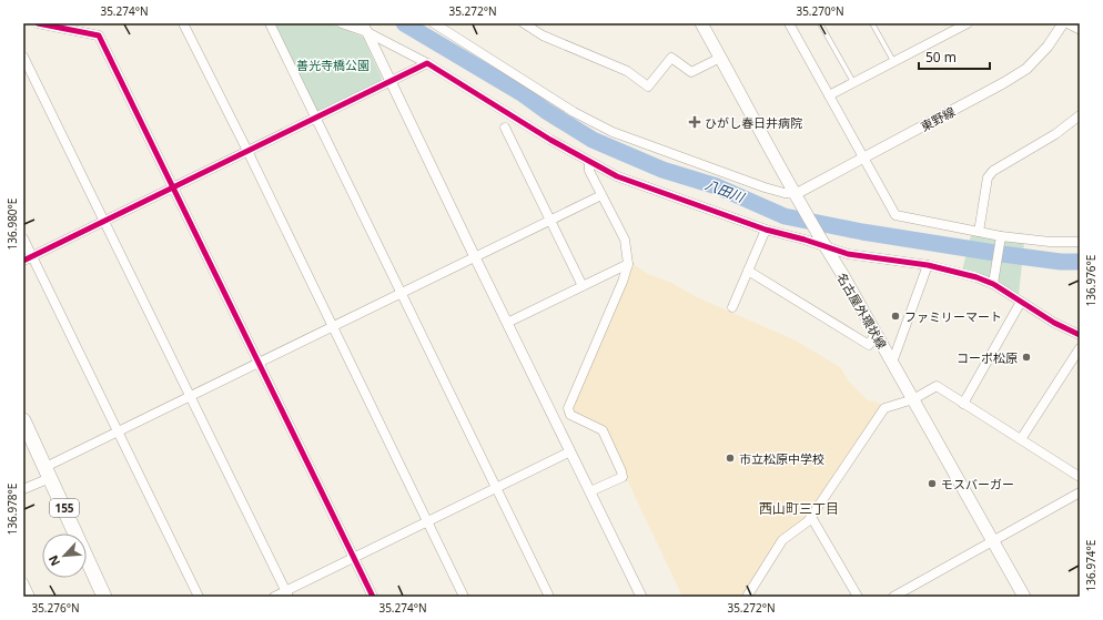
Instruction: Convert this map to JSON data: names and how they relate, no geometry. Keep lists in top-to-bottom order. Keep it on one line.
{"streets":{"highway":["155"],"main road":["名古屋外環状線"],"street":["東野線"]},"crossings":[["東野線","名古屋外環状線"]],"districts":["西山町三丁目"],"water":["八田川"],"parks":["善光寺橋公園"],"places":{"health":["ひがし春日井病院"],"other":["ファミリーマート","コーポ松原","市立松原中学校","モスバーガー"]},"scale_bar":"50 m","north":"bottom left","coordinates":["35.274°N","35.272°N","35.270°N","136.980°E","136.976°E","136.978°E","136.974°E","35.276°N"]}
